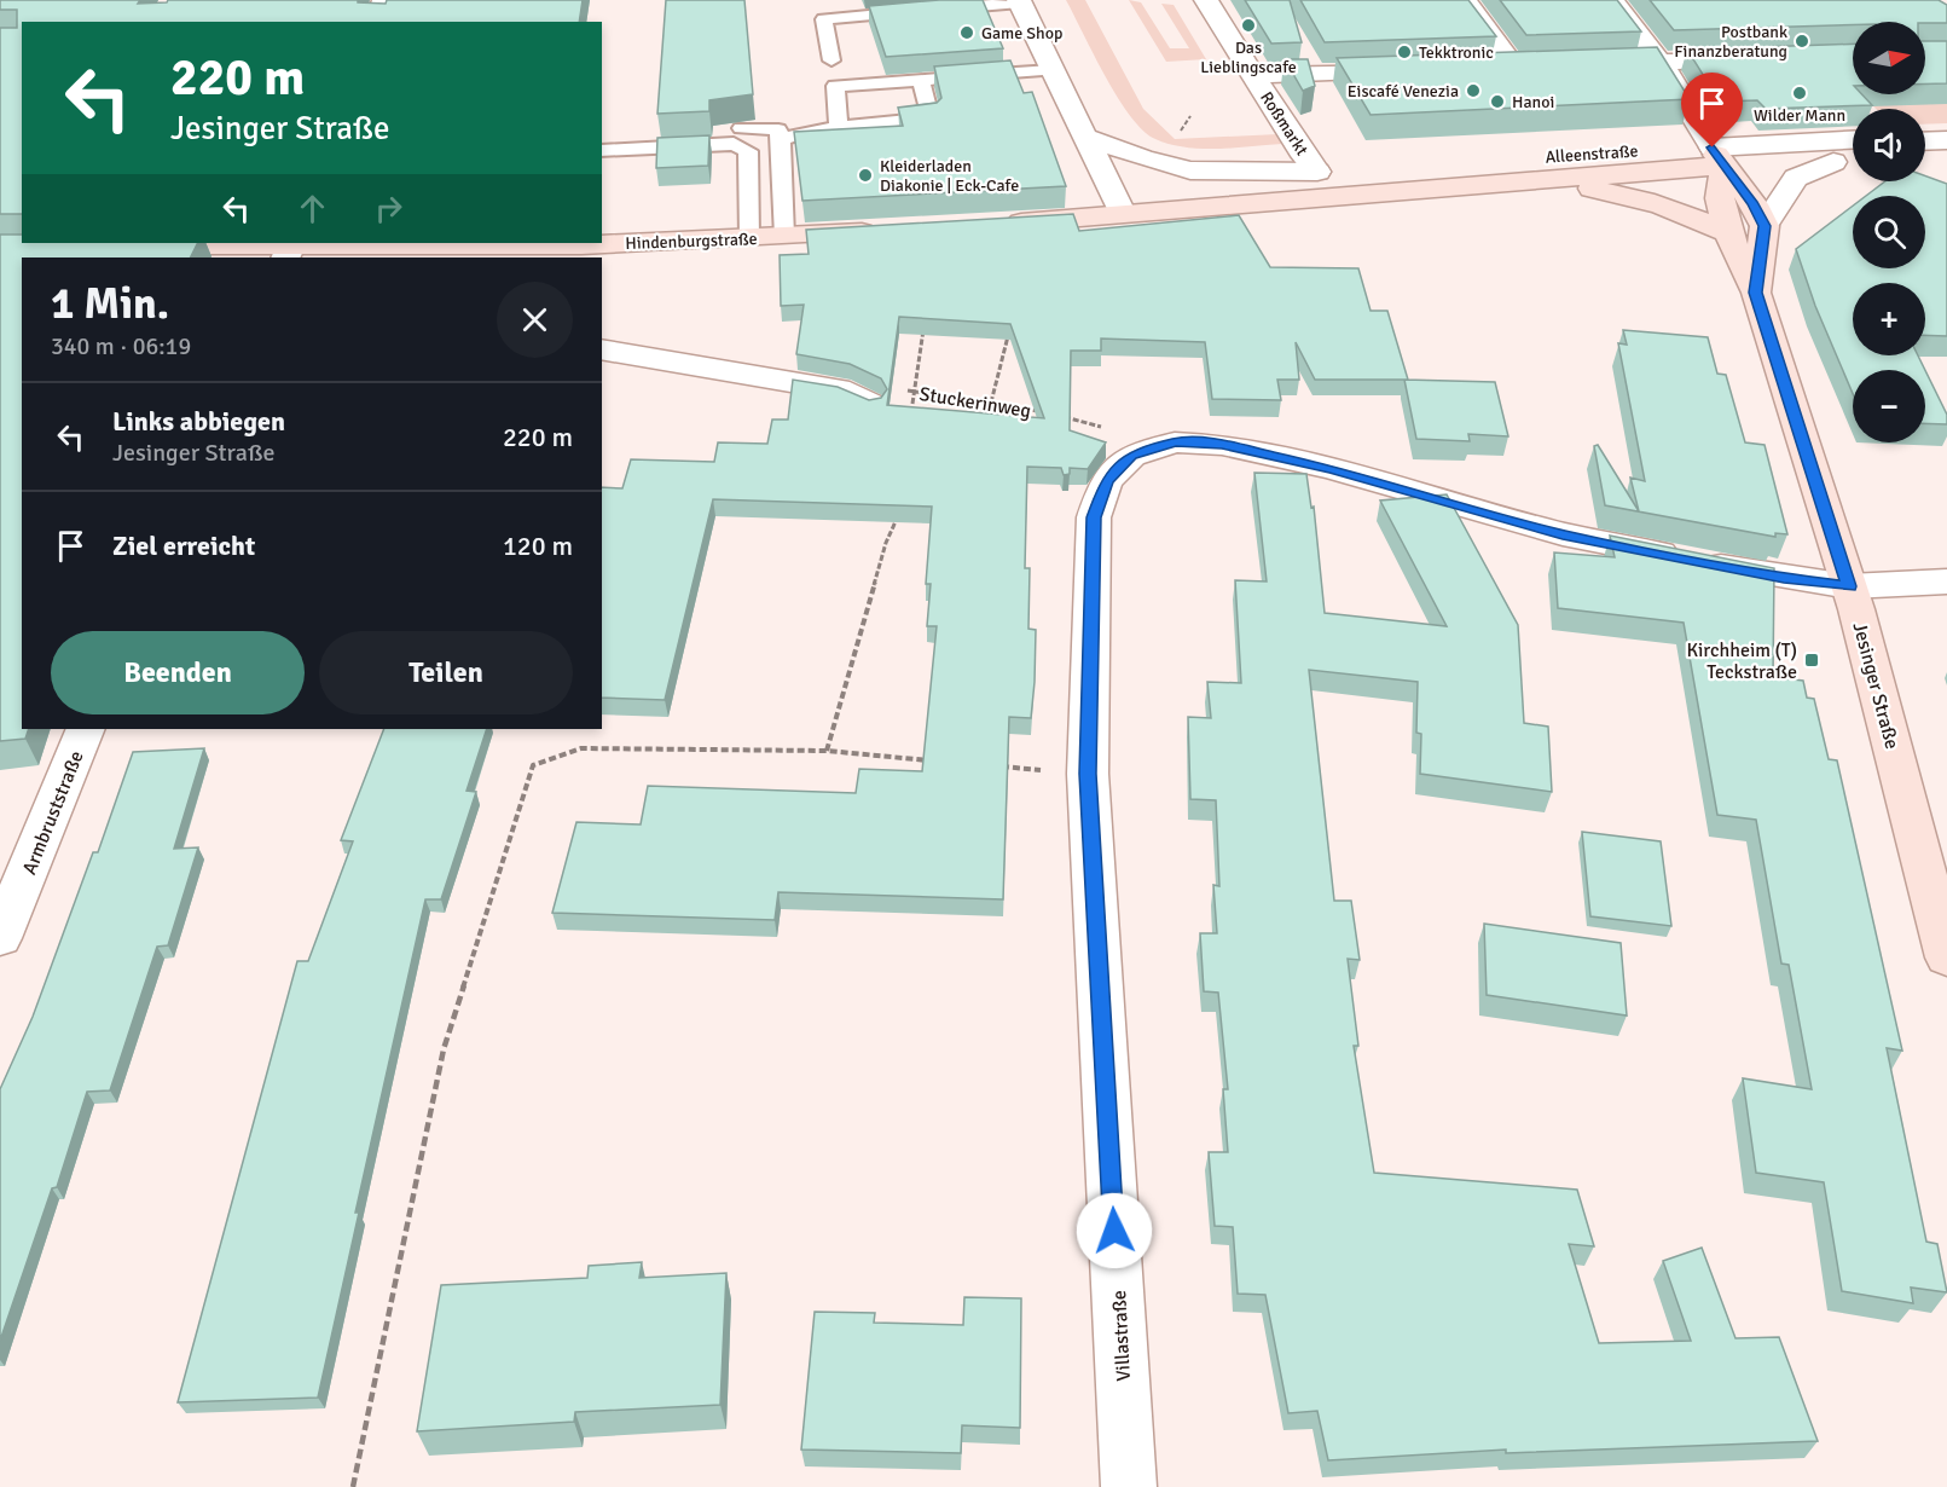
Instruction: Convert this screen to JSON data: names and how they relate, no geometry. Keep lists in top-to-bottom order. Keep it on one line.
{"streets":{"main road":["Alleenstraße","Hindenburgstraße","Jesinger Straße"],"street":["Roßmarkt","Armbruststraße","Villastraße"],"path":["Stuckerinweg"]},"crossings":[["Alleenstraße","Jesinger Straße"],["Jesinger Straße","Villastraße"]],"places":{"other":["Das Lieblingscafe","Game Shop","Postbank Finanzberatung","Tekktronic","Eiscafé Venezia","Wilder Mann","Hanoi","Kleiderladen Diakonie | Eck-Cafe"],"transit":["Kirchheim (T) Teckstraße"]},"north":"right","page":{"map_buttons":["+","−"],"turn":["220 m","Jesinger Straße"],"heading":["1 Min.","340 m · 06:19"],"list":[{"name":"Links abbiegen","note":"Jesinger Straße","value":"220 m"},{"name":"Ziel erreicht","value":"120 m"}],"buttons":["Beenden","Teilen"]}}
